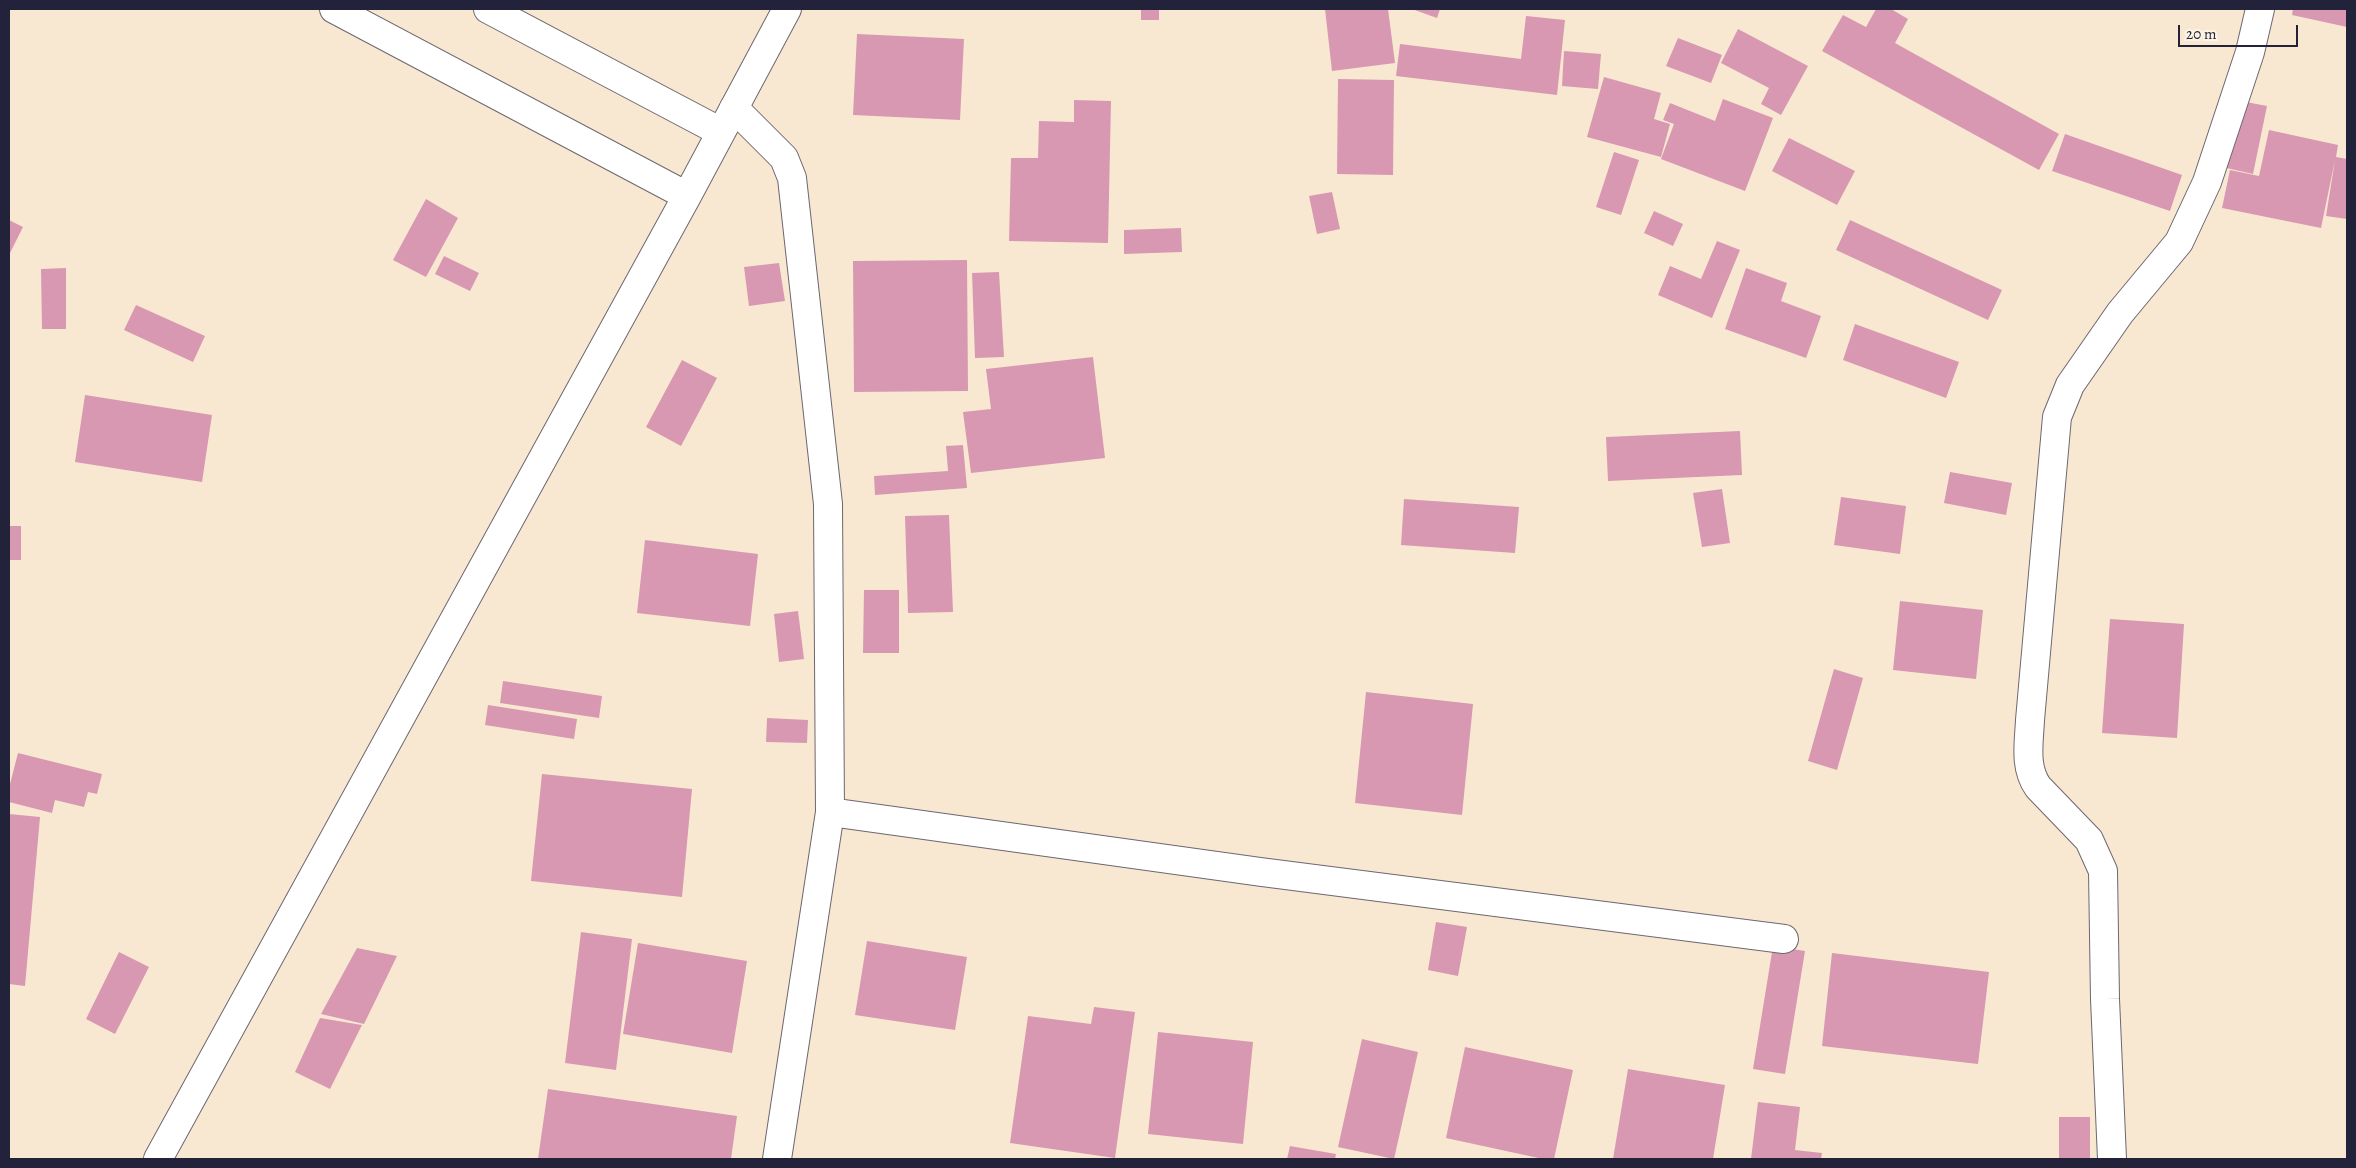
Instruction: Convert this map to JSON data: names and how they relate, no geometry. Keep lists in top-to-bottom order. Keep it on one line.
{"scale_bar":"20 m"}
